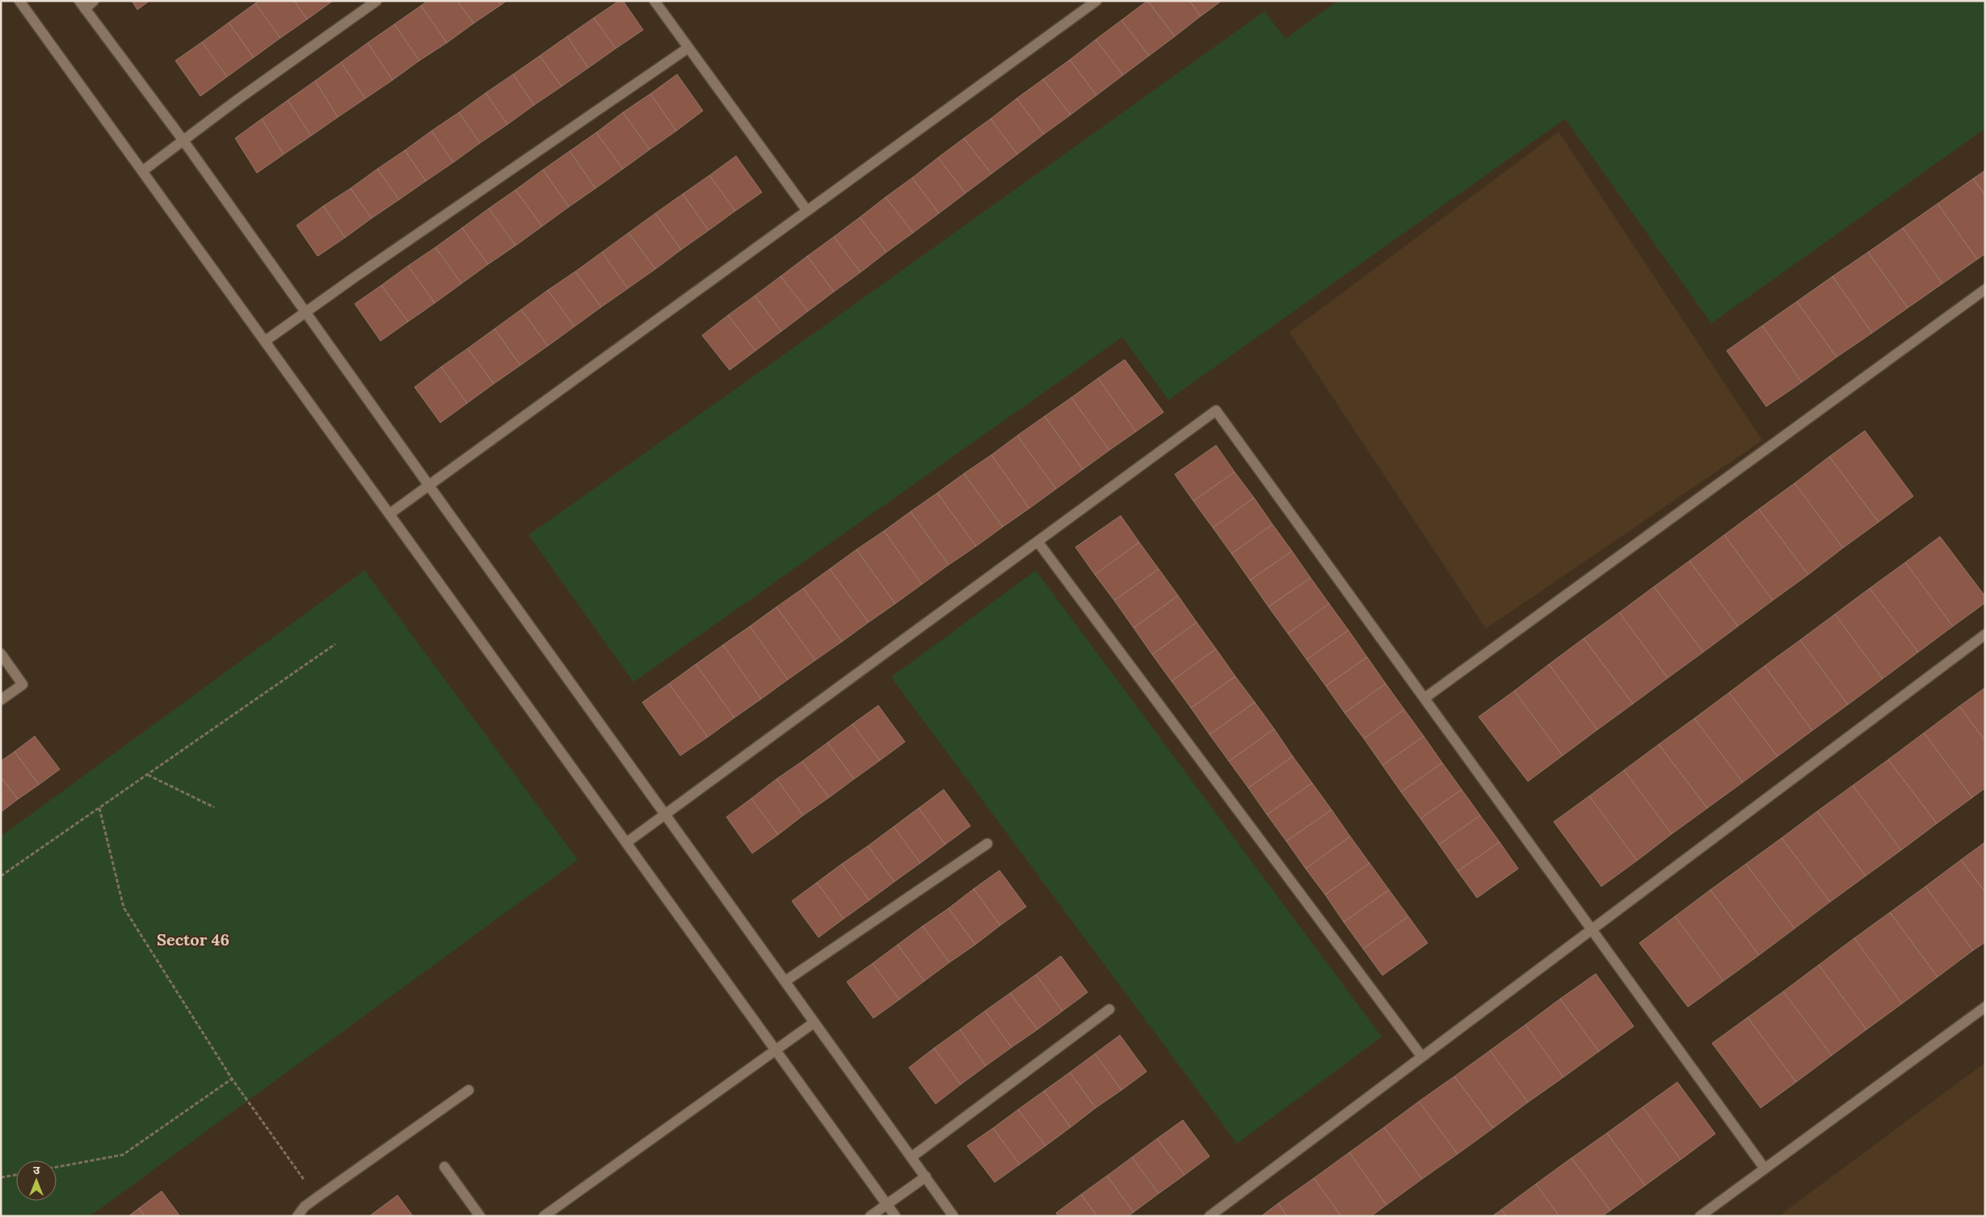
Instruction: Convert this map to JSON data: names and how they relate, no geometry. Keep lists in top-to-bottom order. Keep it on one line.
{"districts":["Sector 46"],"north":"top"}
